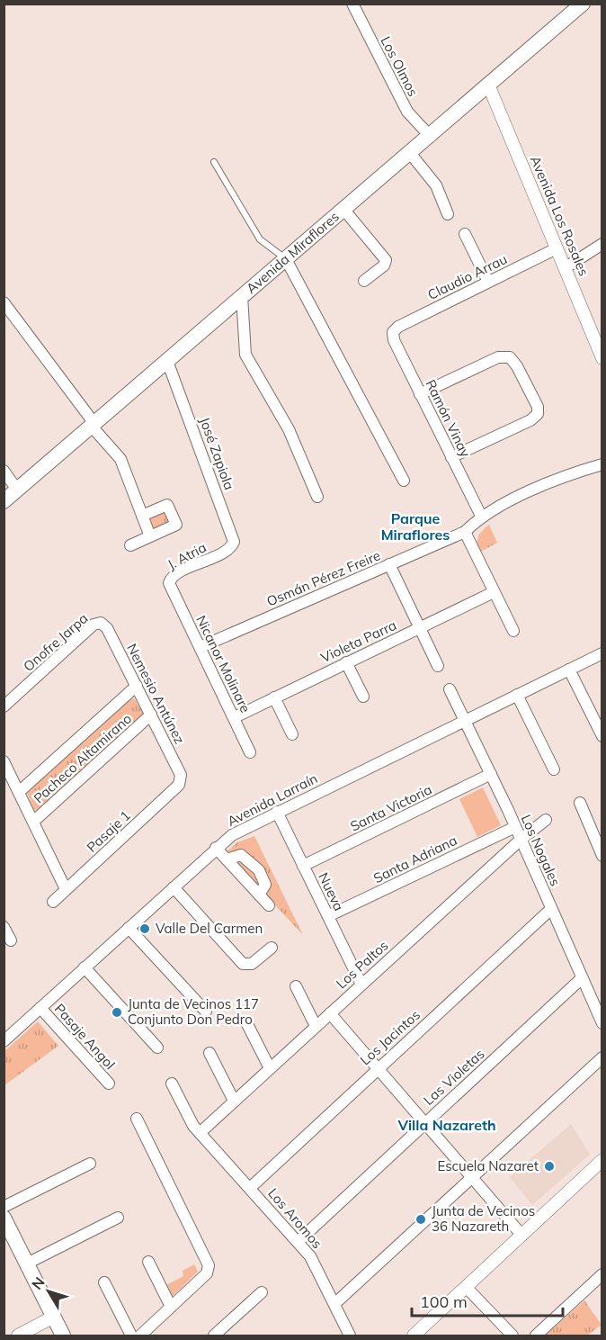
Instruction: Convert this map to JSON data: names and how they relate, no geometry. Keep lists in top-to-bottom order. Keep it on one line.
{"streets":{"main road":["Avenida Miraflores"],"street":["Los Olmos","Avenida Los Rosales","Claudio Arrau","Ramón Vinay","José Zapiola","J. Atria","Osmán Pérez Freire","Violeta Parra","Onofre Jarpa","Nicanor Molinare","Nemesio Antúnez","Pacheco Altamirano","Avenida Larraín","Santa Victoria","Pasaje 1","Los Nogales","Santa Adriana","Nueva","Los Paltos","Pasaje Angol","Los Jacintos","Las Violetas","Los Aromos"]},"crossings":[["Los Olmos","Avenida Miraflores"],["Avenida Los Rosales","Avenida Miraflores"],["Avenida Los Rosales","Claudio Arrau"],["Avenida Miraflores","José Zapiola"],["Claudio Arrau","Ramón Vinay"],["Ramón Vinay","Osmán Pérez Freire"],["José Zapiola","J. Atria"],["J. Atria","Nicanor Molinare"],["Osmán Pérez Freire","Nicanor Molinare"],["Violeta Parra","Nicanor Molinare"],["Onofre Jarpa","Nemesio Antúnez"],["Nemesio Antúnez","Pacheco Altamirano"],["Nemesio Antúnez","Pasaje 1"],["Avenida Larraín","Los Nogales"],["Avenida Larraín","Nueva"],["Avenida Larraín","Pasaje Angol"],["Santa Victoria","Los Nogales"],["Santa Victoria","Nueva"],["Los Nogales","Santa Adriana"],["Los Nogales","Los Paltos"],["Los Nogales","Los Jacintos"],["Los Nogales","Las Violetas"],["Santa Adriana","Nueva"],["Nueva","Los Paltos"],["Los Paltos","Los Aromos"],["Los Jacintos","Los Aromos"],["Las Violetas","Los Aromos"]],"districts":["Parque Miraflores","Villa Nazareth"],"places":["Valle Del Carmen","Junta de Vecinos 117 Conjunto Don Pedro","Escuela Nazaret","Junta de Vecinos 36 Nazareth"],"scale_bar":"100 m","north":"top left"}
